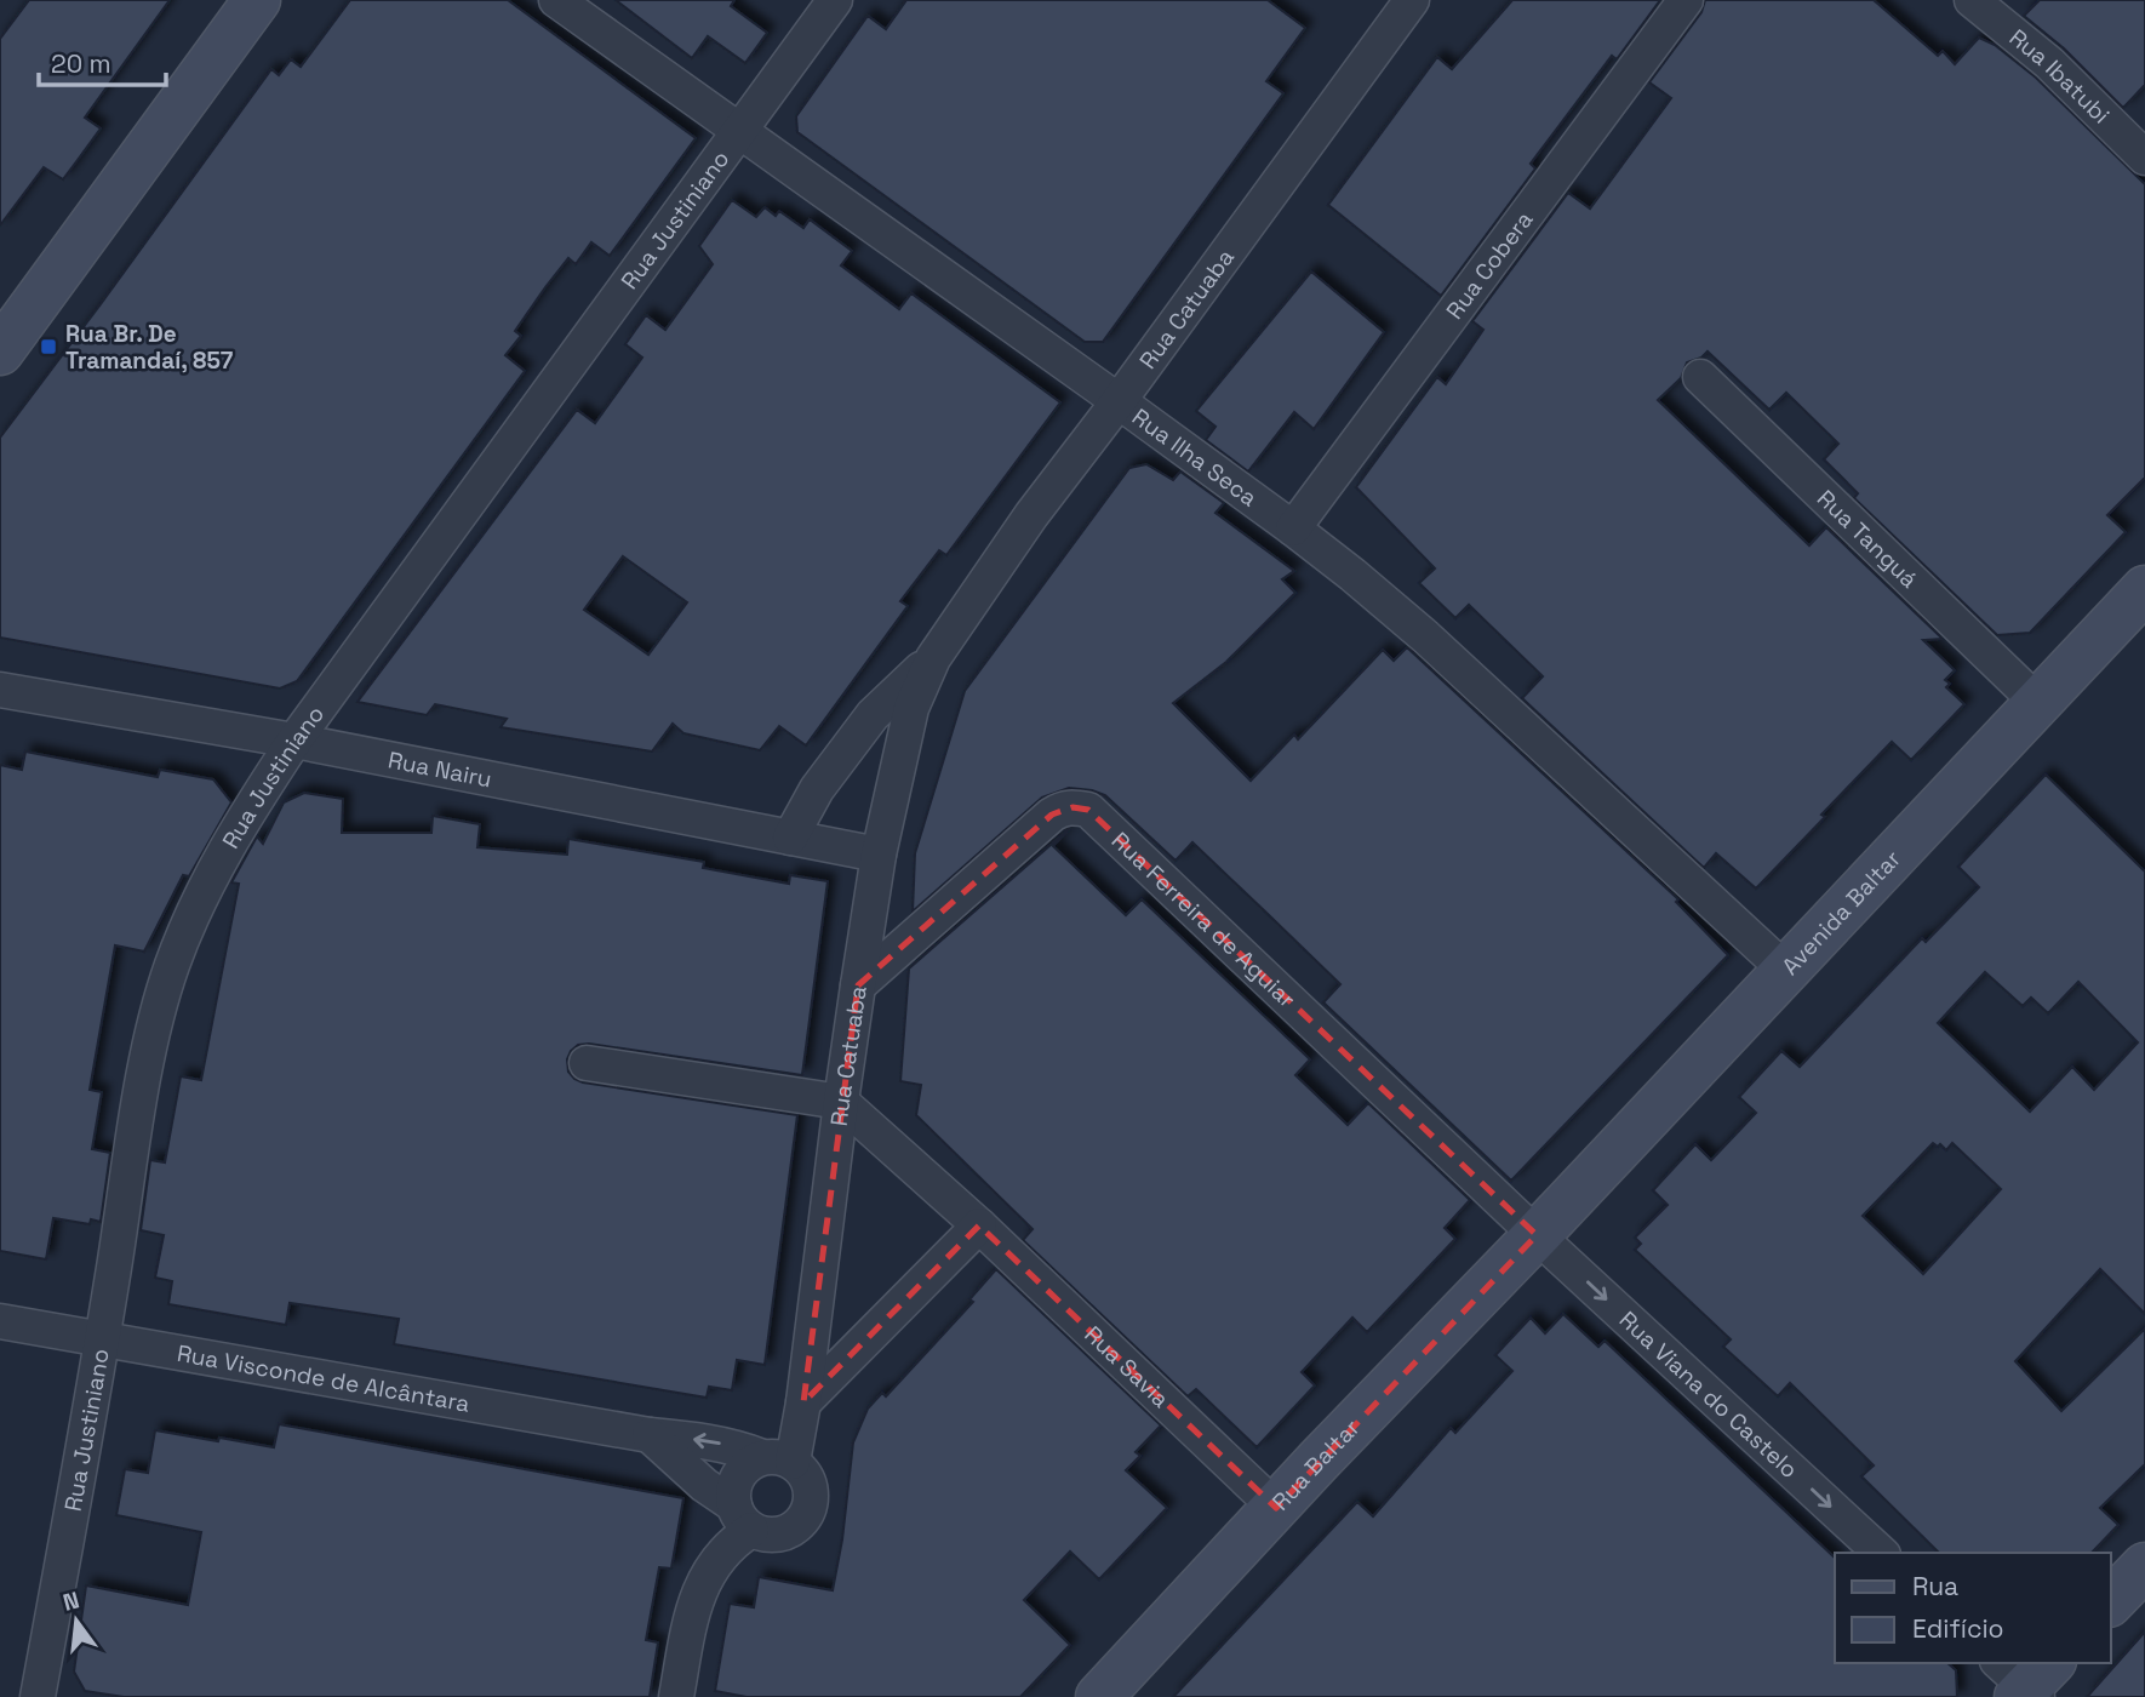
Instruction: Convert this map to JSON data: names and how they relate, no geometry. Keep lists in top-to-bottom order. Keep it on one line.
{"streets":{"street":["Rua Ibatubi","Rua Justiniano","Rua Cobera","Rua Catuaba","Rua Ilha Seca","Rua Tanguá","Rua Nairu","Avenida Baltar","Rua Ferreira de Aguiar","Rua Savia","Rua Visconde de Alcântara","Rua Viana do Castelo","Rua Baltar"]},"crossings":[["Rua Justiniano","Rua Ilha Seca"],["Rua Justiniano","Rua Nairu"],["Rua Justiniano","Rua Visconde de Alcântara"],["Rua Cobera","Rua Ilha Seca"],["Rua Catuaba","Rua Ilha Seca"],["Rua Catuaba","Rua Nairu"],["Rua Catuaba","Rua Ferreira de Aguiar"],["Rua Catuaba","Rua Savia"],["Rua Catuaba","Rua Visconde de Alcântara"],["Rua Ilha Seca","Avenida Baltar"],["Rua Tanguá","Avenida Baltar"],["Avenida Baltar","Rua Ferreira de Aguiar"],["Avenida Baltar","Rua Viana do Castelo"],["Avenida Baltar","Rua Baltar"],["Rua Ferreira de Aguiar","Rua Viana do Castelo"],["Rua Ferreira de Aguiar","Rua Baltar"],["Rua Savia","Rua Baltar"],["Rua Viana do Castelo","Rua Baltar"]],"one_way":["Rua Viana do Castelo"],"places":{"transit":["Rua Br. De Tramandaí, 857"]},"legend":["Rua","Edifício"],"scale_bar":"20 m","north":"top"}
